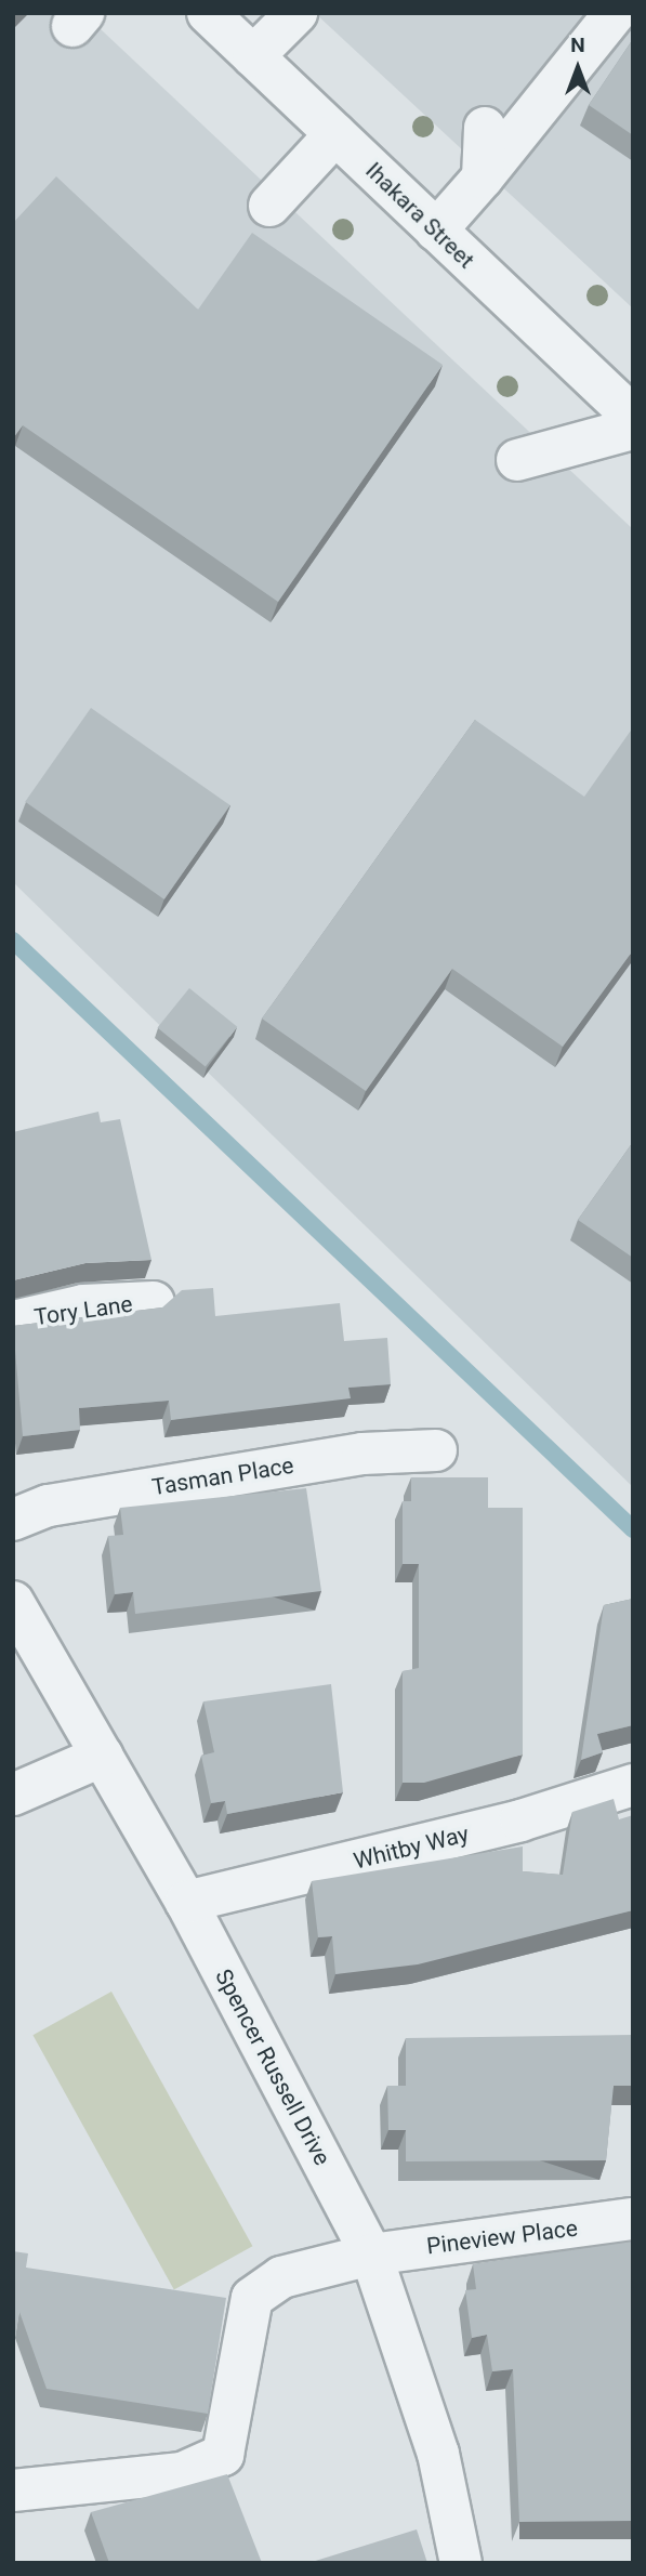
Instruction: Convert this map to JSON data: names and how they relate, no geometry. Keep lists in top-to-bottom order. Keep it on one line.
{"streets":{"street":["Ihakara Street","Tory Lane","Tasman Place","Whitby Way","Spencer Russell Drive","Pineview Place"]},"crossings":[["Whitby Way","Spencer Russell Drive"],["Spencer Russell Drive","Pineview Place"]],"north":"top"}
